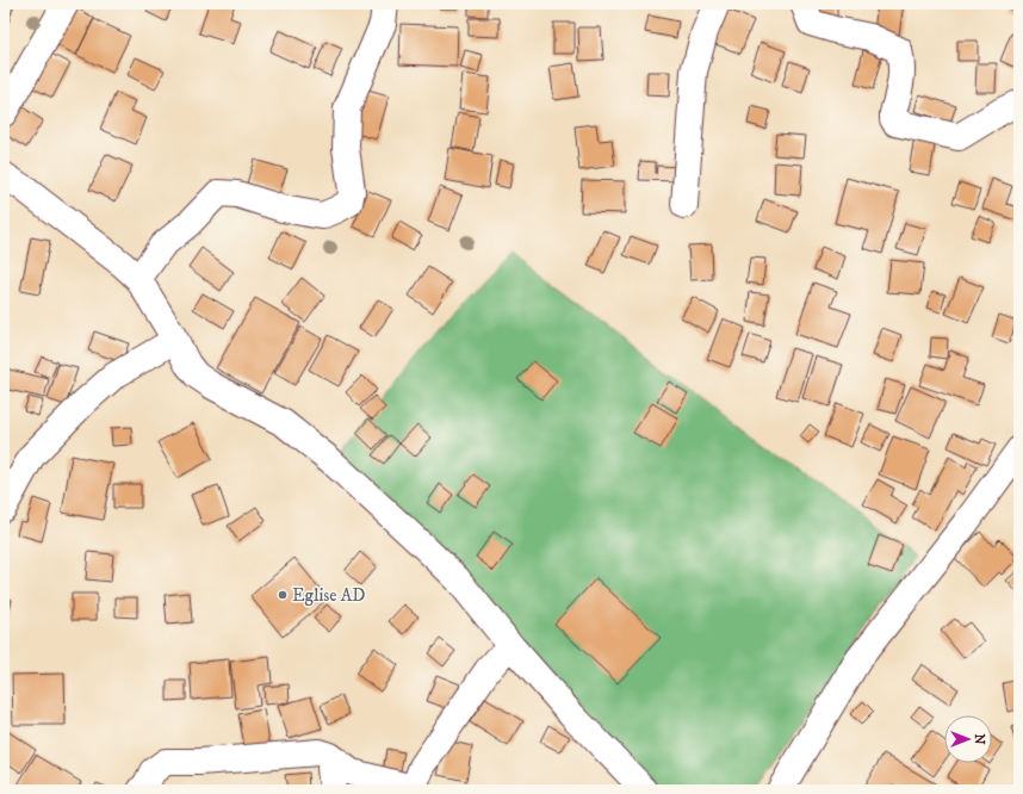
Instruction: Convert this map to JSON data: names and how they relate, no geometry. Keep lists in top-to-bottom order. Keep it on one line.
{"places":["Eglise AD"],"north":"right"}
